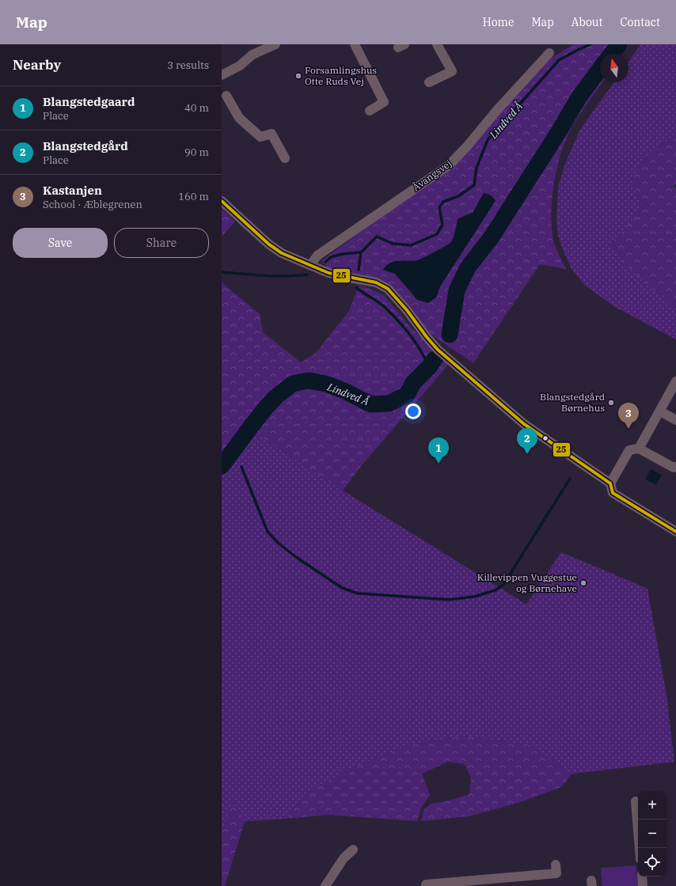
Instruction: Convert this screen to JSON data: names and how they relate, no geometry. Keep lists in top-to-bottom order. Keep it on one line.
{"streets":{"street":["Åvangsvej"]},"water":["Lindved Å"],"places":["Forsamlingshus Otte Ruds Vej","Blangstedgård Børnehus","Killevippen Vuggestue og Børnehave"],"lines":["transit line 25"],"north":"top","page":{"header":"Map","nav":["Home","Map","About","Contact"],"heading":["Nearby","3 results"],"list":[{"mark":"1","name":"Blangstedgaard","note":"Place","value":"40 m"},{"mark":"2","name":"Blangstedgård","note":"Place","value":"90 m"},{"mark":"3","name":"Kastanjen","note":"School · Æblegrenen","value":"160 m"}],"buttons":["Save","Share"],"pins":["3","2","1"],"map_buttons":["+","−"]}}
